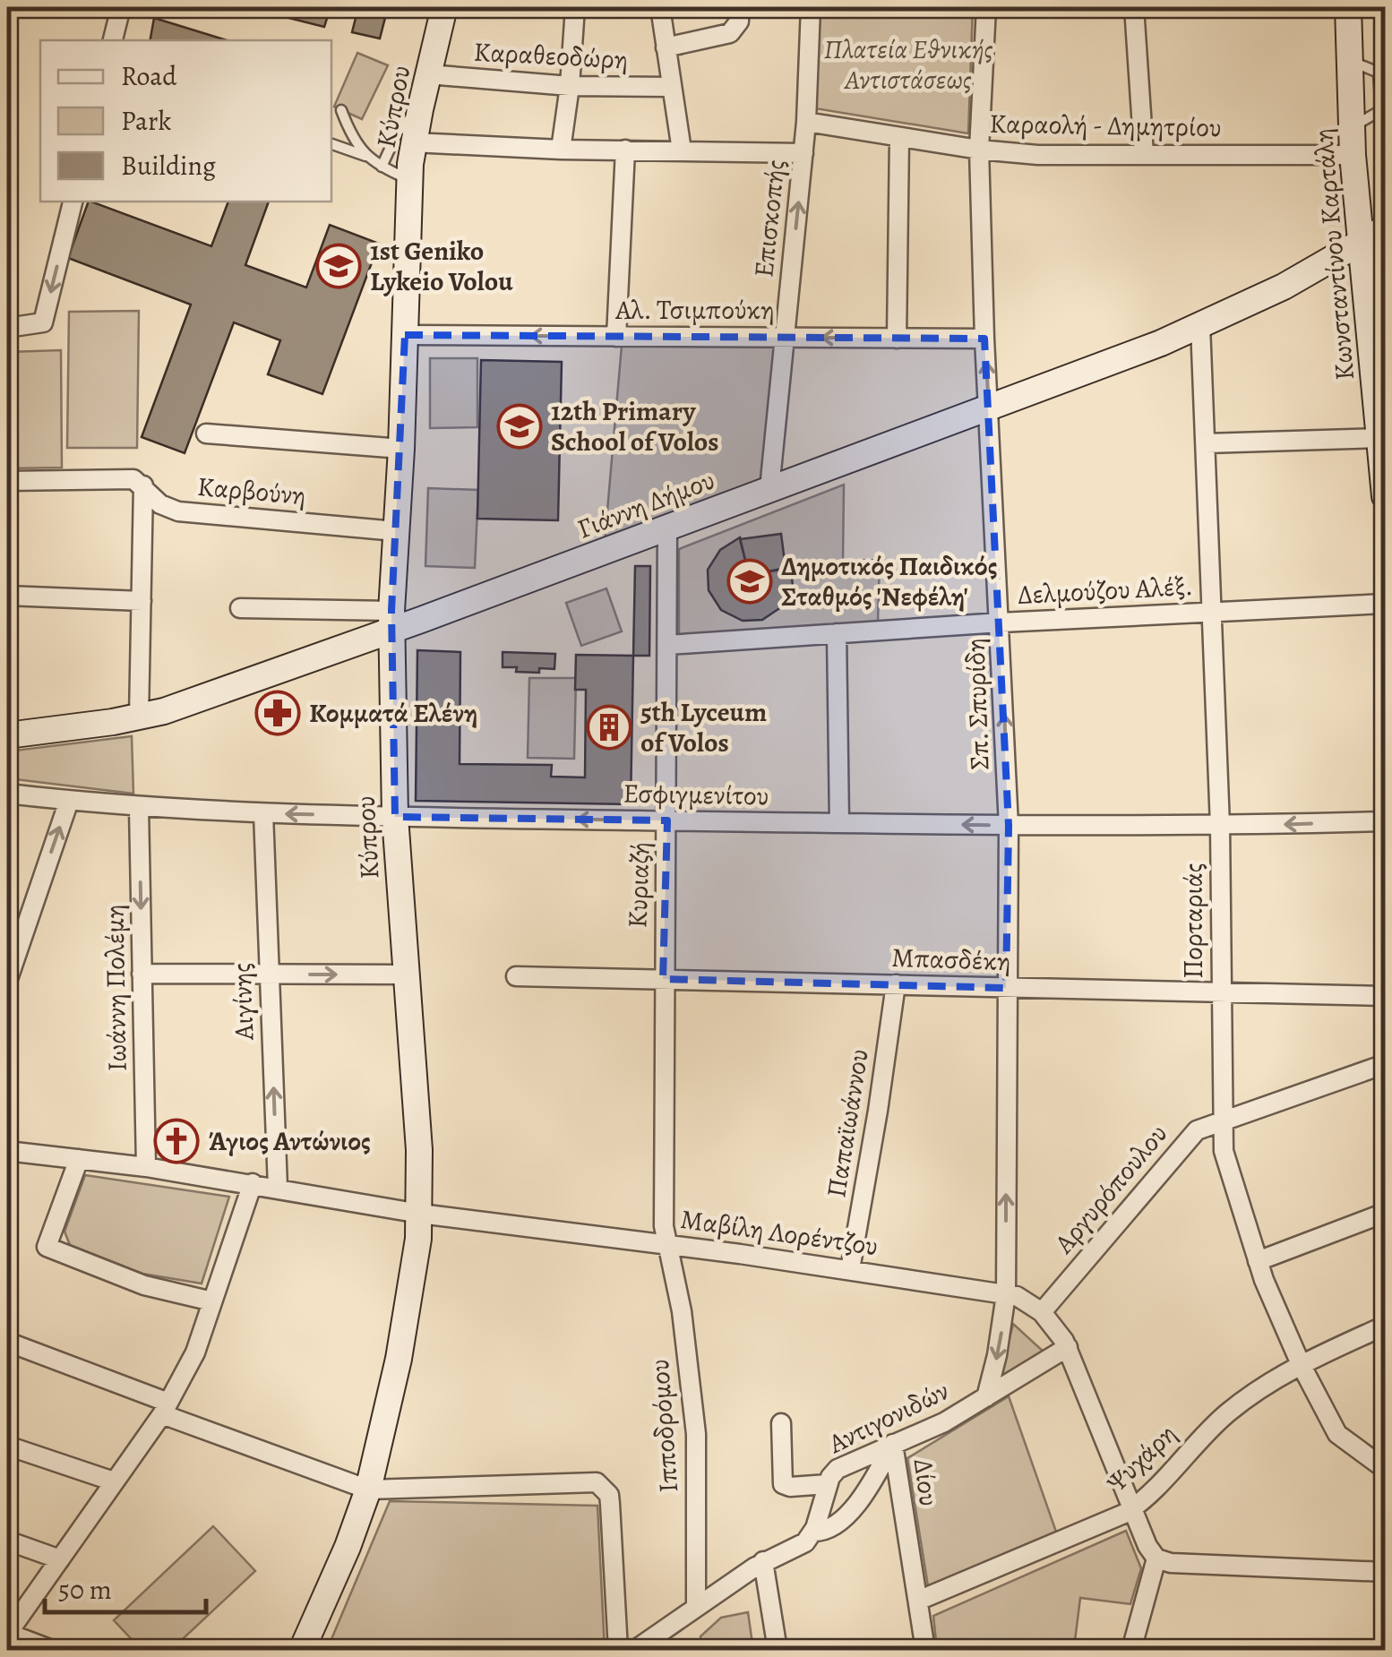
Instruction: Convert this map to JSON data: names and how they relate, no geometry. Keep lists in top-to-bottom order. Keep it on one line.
{"streets":{"street":["Καραθεοδώρη","Κύπρου","Καραολή - Δημητρίου","Επισκοπής","Κωνσταντίνου Καρτάλη","Αλ. Τσιμπούκη","Καρβούνη","Γιάννη Δήμου","Δελμούζου Αλέξ.","Σπ. Σπυρίδη","Εσφιγμενίτου","Κυριαζή","Πορταριάς","Μπασδέκη","Ιωάννη Πολέμη","Αιγίνης","Παπαϊωάννου","Αργυρόπουλου","Μαβίλη Λορέντζου","Αντιγονιδών","Ιπποδρόμου","Ψυχάρη","Δίου"]},"crossings":[["Καραθεοδώρη","Κύπρου"],["Κύπρου","Αλ. Τσιμπούκη"],["Κύπρου","Καρβούνη"],["Κύπρου","Γιάννη Δήμου"],["Κύπρου","Εσφιγμενίτου"],["Κύπρου","Μαβίλη Λορέντζου"],["Καραολή - Δημητρίου","Επισκοπής"],["Καραολή - Δημητρίου","Κωνσταντίνου Καρτάλη"],["Καραολή - Δημητρίου","Σπ. Σπυρίδη"],["Επισκοπής","Αλ. Τσιμπούκη"],["Επισκοπής","Γιάννη Δήμου"],["Κωνσταντίνου Καρτάλη","Γιάννη Δήμου"],["Αλ. Τσιμπούκη","Σπ. Σπυρίδη"],["Γιάννη Δήμου","Σπ. Σπυρίδη"],["Γιάννη Δήμου","Κυριαζή"],["Γιάννη Δήμου","Πορταριάς"],["Δελμούζου Αλέξ.","Σπ. Σπυρίδη"],["Δελμούζου Αλέξ.","Κυριαζή"],["Δελμούζου Αλέξ.","Πορταριάς"],["Σπ. Σπυρίδη","Εσφιγμενίτου"],["Σπ. Σπυρίδη","Μπασδέκη"],["Σπ. Σπυρίδη","Μαβίλη Λορέντζου"],["Σπ. Σπυρίδη","Αντιγονιδών"],["Εσφιγμενίτου","Κυριαζή"],["Εσφιγμενίτου","Πορταριάς"],["Εσφιγμενίτου","Ιωάννη Πολέμη"],["Εσφιγμενίτου","Αιγίνης"],["Κυριαζή","Μπασδέκη"],["Κυριαζή","Μαβίλη Λορέντζου"],["Κυριαζή","Ιπποδρόμου"],["Πορταριάς","Μπασδέκη"],["Πορταριάς","Αργυρόπουλου"],["Πορταριάς","Ψυχάρη"],["Μπασδέκη","Παπαϊωάννου"],["Ιωάννη Πολέμη","Μαβίλη Λορέντζου"],["Αιγίνης","Μαβίλη Λορέντζου"],["Παπαϊωάννου","Μαβίλη Λορέντζου"],["Αργυρόπουλου","Μαβίλη Λορέντζου"],["Μαβίλη Λορέντζου","Αντιγονιδών"],["Μαβίλη Λορέντζου","Ιπποδρόμου"],["Μαβίλη Λορέντζου","Ψυχάρη"],["Αντιγονιδών","Δίου"],["Ψυχάρη","Δίου"]],"one_way":["Αλ. Τσιμπούκη","Εσφιγμενίτου","Αιγίνης"],"parks":["Πλατεία Εθνικής Αντιστάσεως"],"places":{"school or university":["1st Geniko Lykeio Volou","12th Primary School of Volos","Δημοτικός Παιδικός Σταθμός 'Νεφέλη'"],"pharmacy":["Κομματά Ελένη"],"building":["5th Lyceum of Volos"],"church":["Άγιος Αντώνιος"]},"legend":["Road","Park","Building"],"scale_bar":"50 m"}
